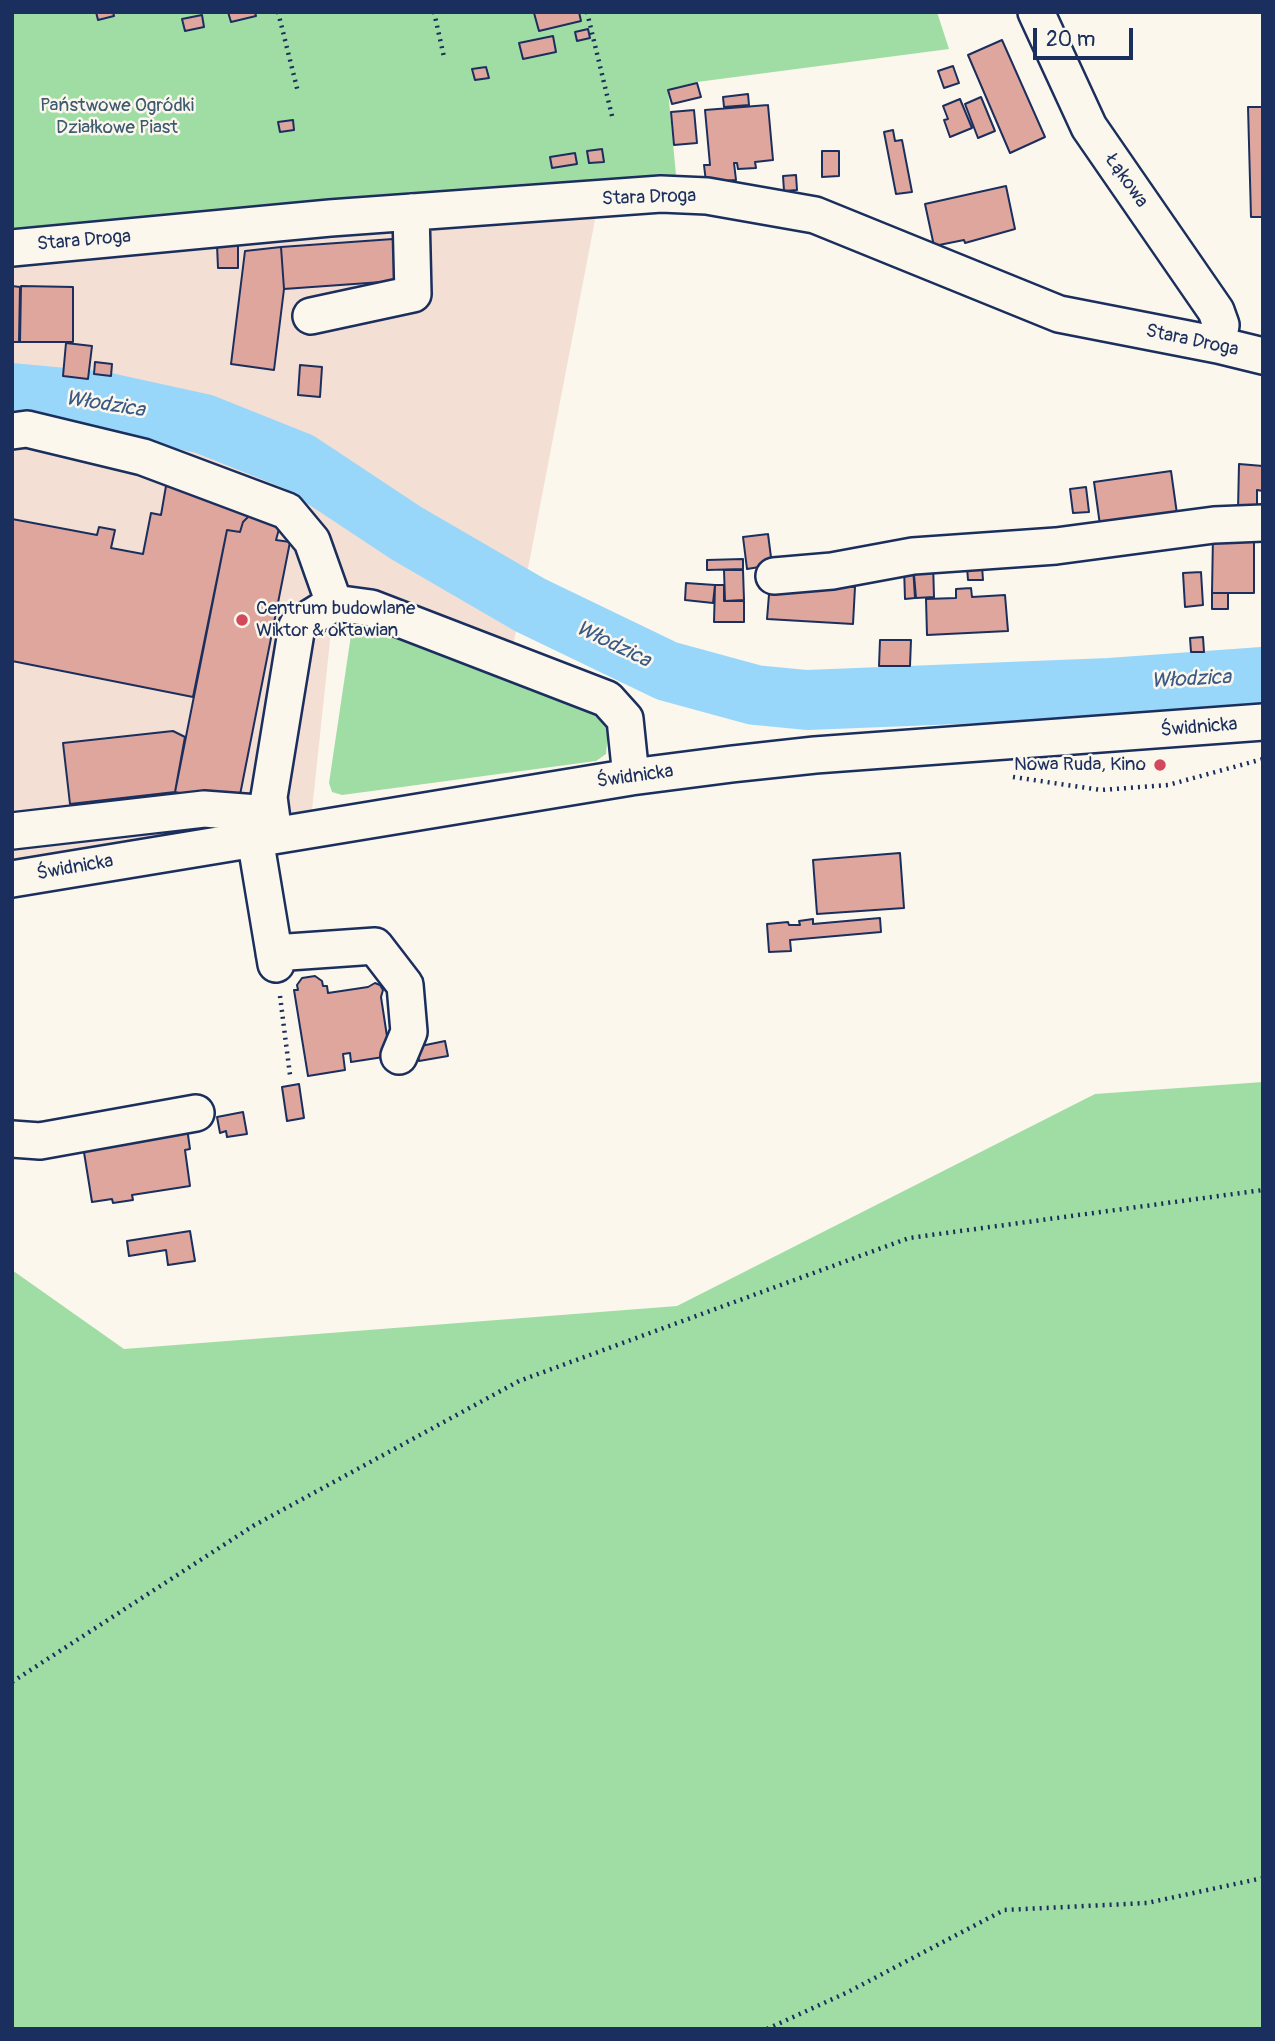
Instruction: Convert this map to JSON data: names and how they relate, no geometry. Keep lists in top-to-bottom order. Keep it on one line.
{"streets":{"street":["Łąkowa","Stara Droga","Świdnicka"]},"crossings":[["Łąkowa","Stara Droga"]],"water":["Włodzica"],"parks":["Państwowe Ogródki Działkowe Piast"],"places":["Centrum budowlane Wiktor & oktawian","Nowa Ruda, Kino"],"scale_bar":"20 m"}
